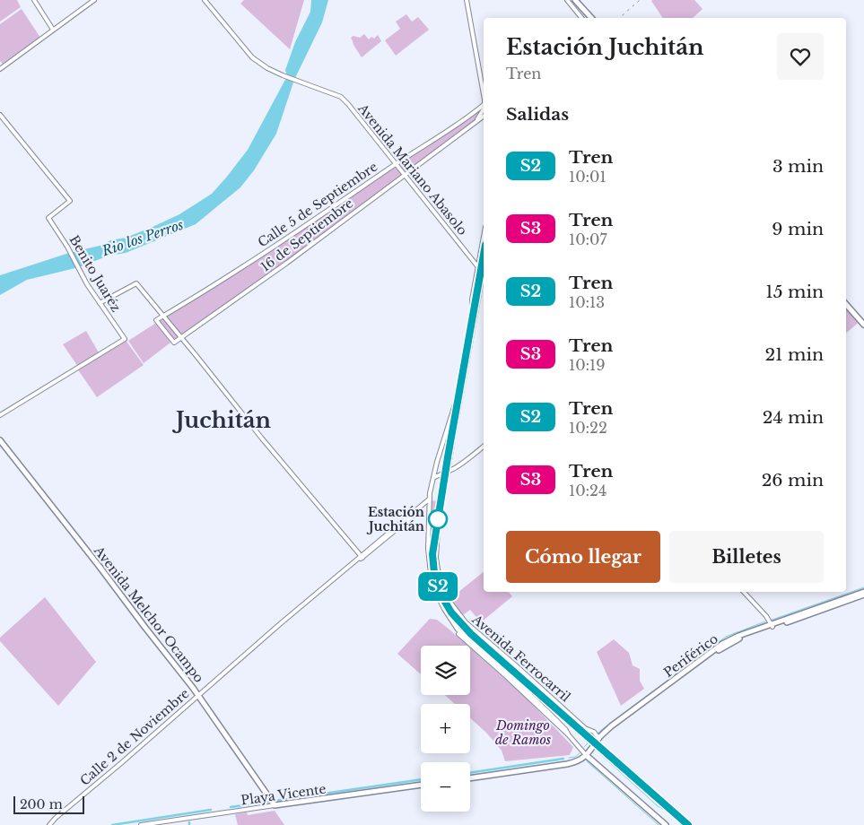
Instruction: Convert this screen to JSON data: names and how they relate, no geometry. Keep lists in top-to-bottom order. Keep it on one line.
{"streets":{"main road":["Avenida Melchor Ocampo","Periférico","Playa Vicente"],"street":["Avenida Mariano Abasolo","Calle 5 de Septiembre","16 de Septiembre","Benito Juaréz","Avenida Ferrocarril","Calle 2 de Noviembre"]},"crossings":[["Avenida Mariano Abasolo","Calle 5 de Septiembre"],["Avenida Mariano Abasolo","16 de Septiembre"],["Calle 5 de Septiembre","16 de Septiembre"],["Avenida Melchor Ocampo","Calle 2 de Noviembre"],["Avenida Melchor Ocampo","Playa Vicente"],["Periférico","Avenida Ferrocarril"]],"districts":["Juchitán"],"water":["Rio los Perros"],"parks":["Domingo de Ramos"],"places":["Estación Juchitán"],"scale_bar":"200 m","page":{"on_map":"S2","heading":[["Estación Juchitán","Tren"],"Salidas"],"list":[{"mark":"S2","name":"Tren","note":"10:01","value":"3 min"},{"mark":"S3","name":"Tren","note":"10:07","value":"9 min"},{"mark":"S2","name":"Tren","note":"10:13","value":"15 min"},{"mark":"S3","name":"Tren","note":"10:19","value":"21 min"},{"mark":"S2","name":"Tren","note":"10:22","value":"24 min"},{"mark":"S3","name":"Tren","note":"10:24","value":"26 min"}],"buttons":["Cómo llegar","Billetes"],"map_buttons":["+","−"],"scale":"200 m"}}
